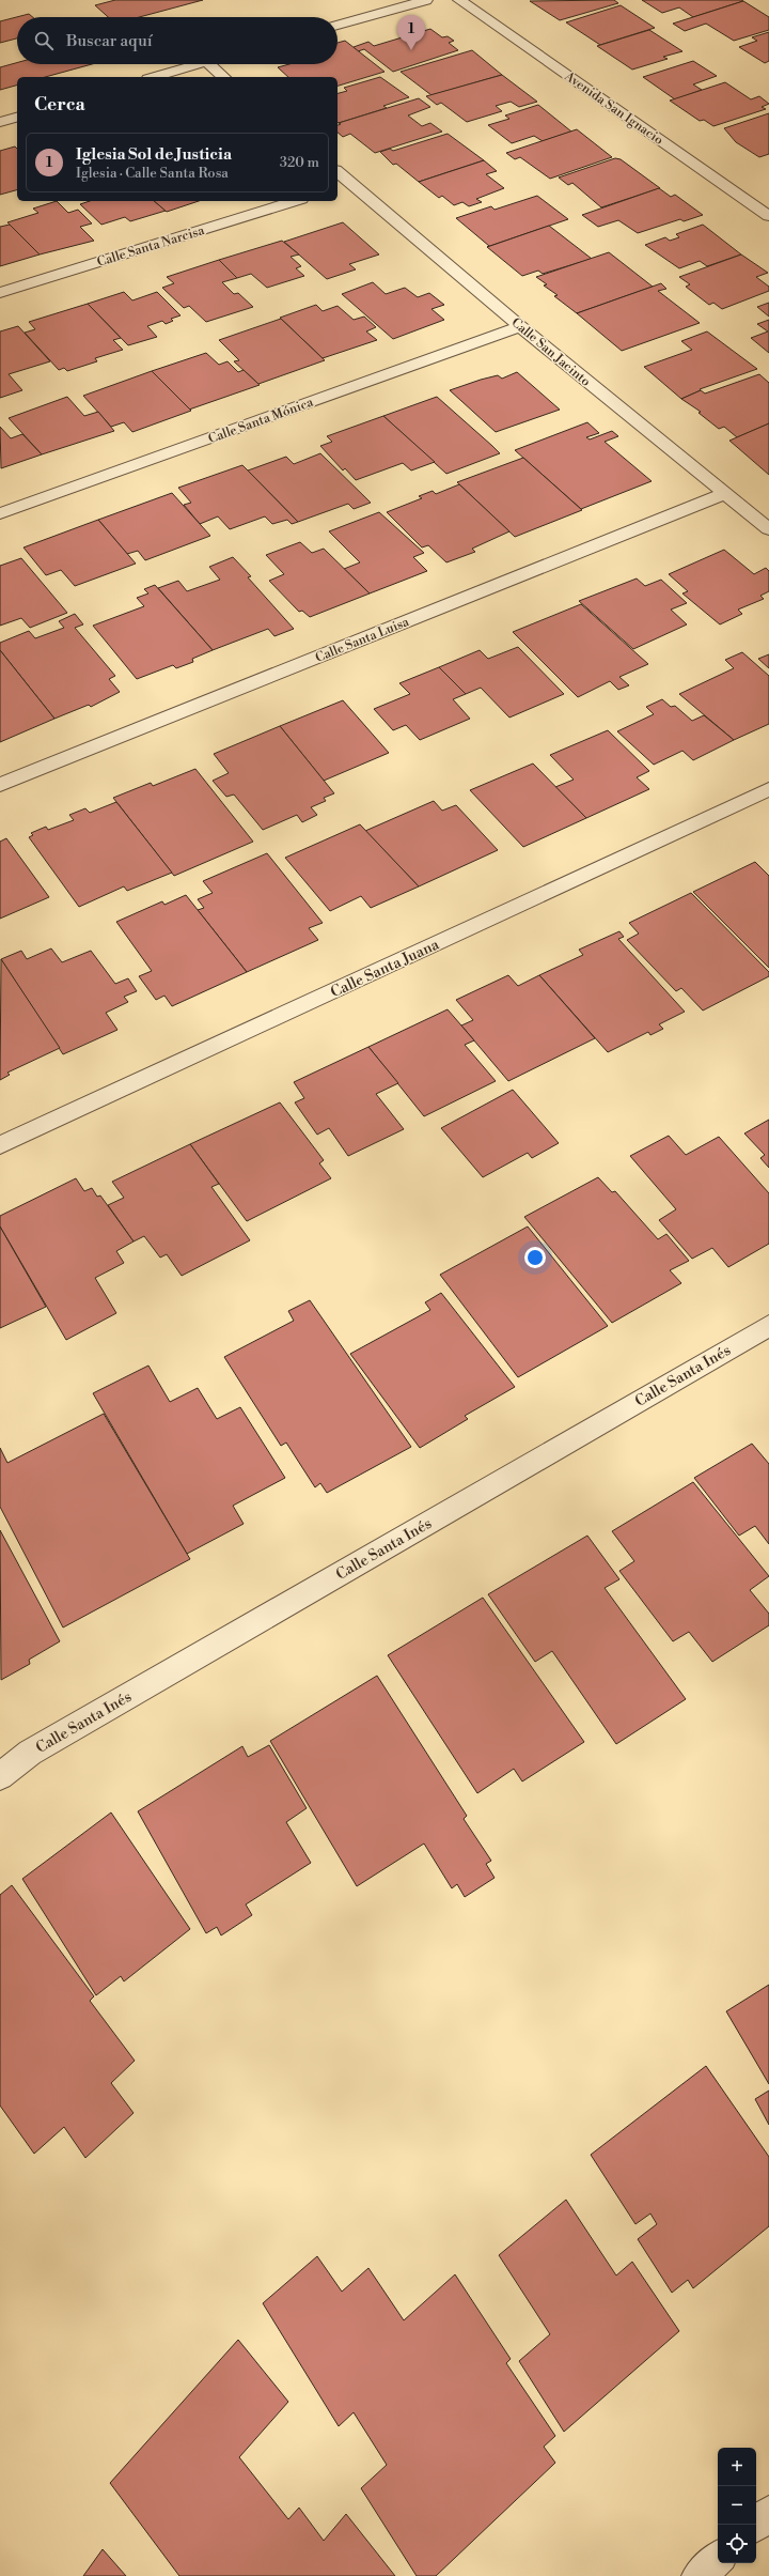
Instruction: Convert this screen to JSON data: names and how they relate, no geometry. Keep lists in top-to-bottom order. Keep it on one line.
{"streets":{"street":["Avenida San Ignacio","Calle Santa Narcisa","Calle San Jacinto","Calle Santa Mónica","Calle Santa Luisa","Calle Santa Juana","Calle Santa Inés"]},"crossings":[["Calle San Jacinto","Calle Santa Mónica"],["Calle San Jacinto","Calle Santa Luisa"]],"page":{"pins":"1","search":"Buscar aquí","heading":"Cerca","list":[{"mark":"1","name":"Iglesia Sol de Justicia","note":"Iglesia · Calle Santa Rosa","value":"320 m"}],"map_buttons":["+","−"]}}
